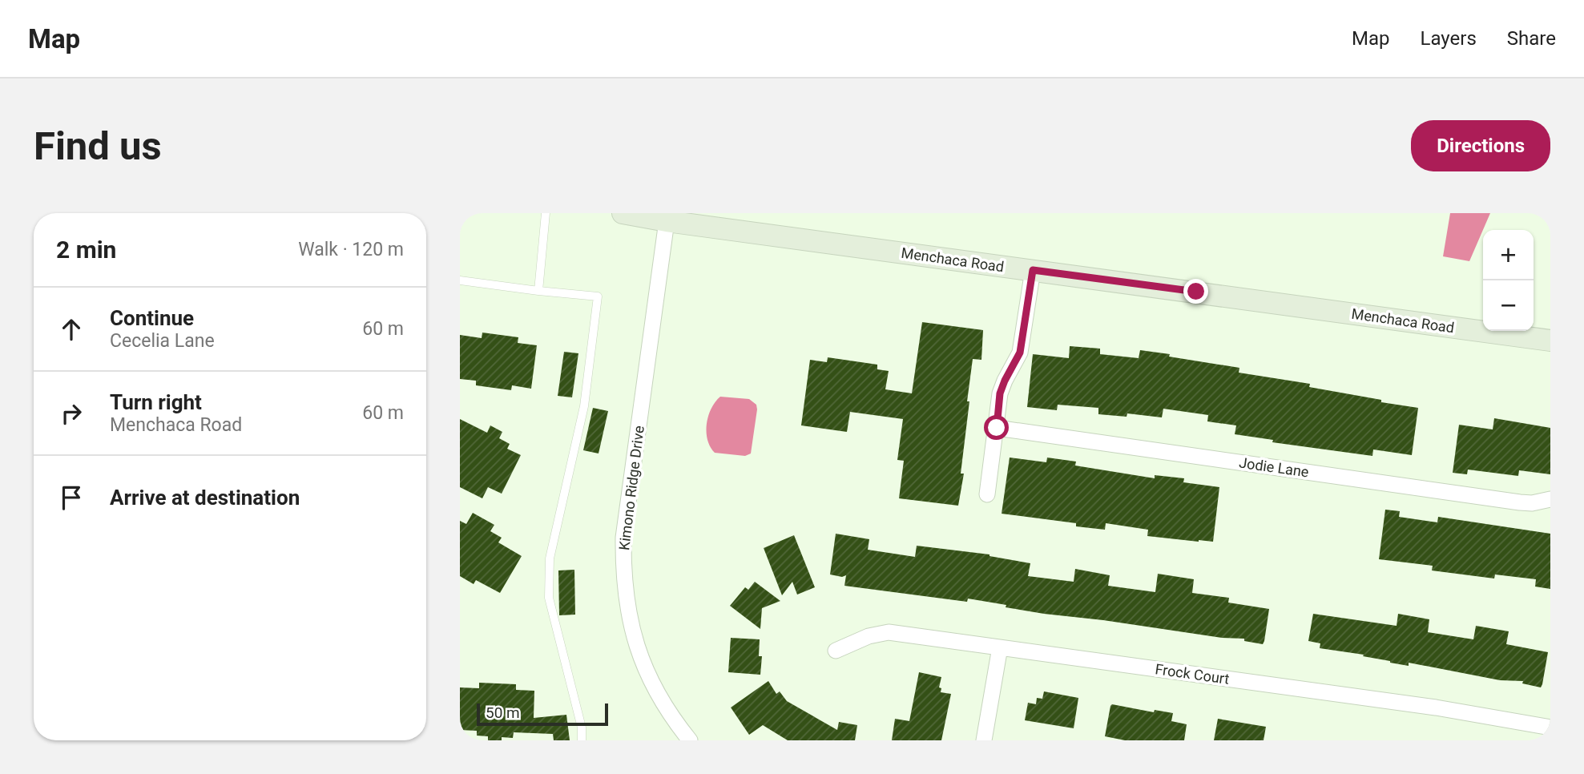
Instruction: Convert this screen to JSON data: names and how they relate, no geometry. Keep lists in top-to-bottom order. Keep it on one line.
{"streets":{"main road":["Menchaca Road"],"street":["Jodie Lane","Kimono Ridge Drive","Frock Court"]},"crossings":[["Menchaca Road","Kimono Ridge Drive"]],"scale_bar":"50 m","page":{"header":"Map","nav":["Map","Layers","Share"],"buttons":"Directions","title":"Find us","heading":["2 min","Walk · 120 m"],"map_buttons":["+","−"],"list":[["Continue","Cecelia Lane","60 m"],["Turn right","Menchaca Road","60 m"],"Arrive at destination"],"scale":"50 m"}}
